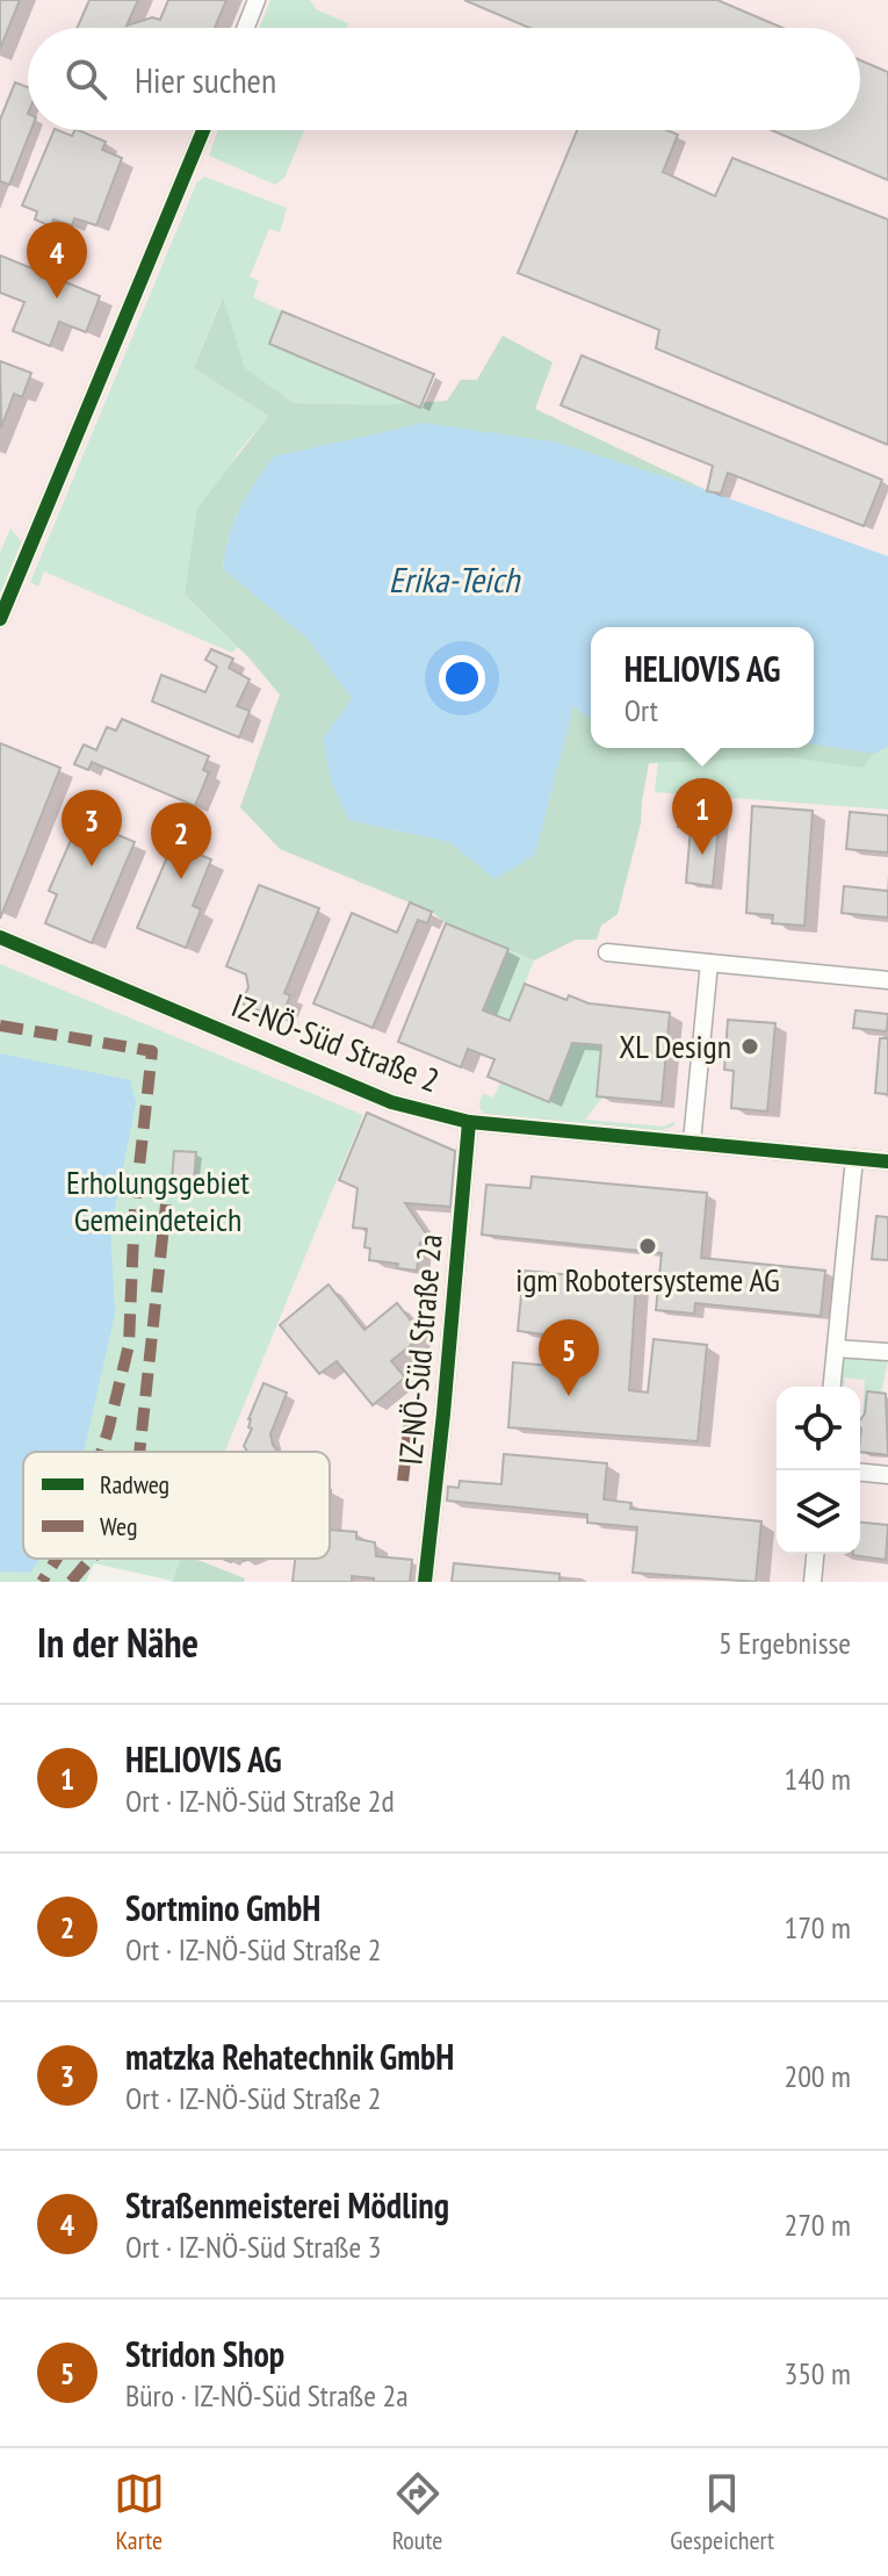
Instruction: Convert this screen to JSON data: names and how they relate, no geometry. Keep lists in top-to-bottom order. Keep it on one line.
{"streets":{"street":["IZ-NÖ-Süd Straße 2","IZ-NÖ-Süd Straße 2a"]},"crossings":[["IZ-NÖ-Süd Straße 2","IZ-NÖ-Süd Straße 2a"]],"water":["Erika-Teich"],"parks":["Erholungsgebiet Gemeindeteich"],"places":["XL Design","igm Robotersysteme AG"],"legend":["Radweg","Weg"],"page":{"search":"Hier suchen","pins":["4","1","3","2","5"],"popup":["HELIOVIS AG","Ort"],"heading":["In der Nähe","5 Ergebnisse"],"list":[{"mark":"1","name":"HELIOVIS AG","note":"Ort · IZ-NÖ-Süd Straße 2d","value":"140 m"},{"mark":"2","name":"Sortmino GmbH","note":"Ort · IZ-NÖ-Süd Straße 2","value":"170 m"},{"mark":"3","name":"matzka Rehatechnik GmbH","note":"Ort · IZ-NÖ-Süd Straße 2","value":"200 m"},{"mark":"4","name":"Straßenmeisterei Mödling","note":"Ort · IZ-NÖ-Süd Straße 3","value":"270 m"},{"mark":"5","name":"Stridon Shop","note":"Büro · IZ-NÖ-Süd Straße 2a","value":"350 m"}],"nav":["Karte","Route","Gespeichert"]}}
